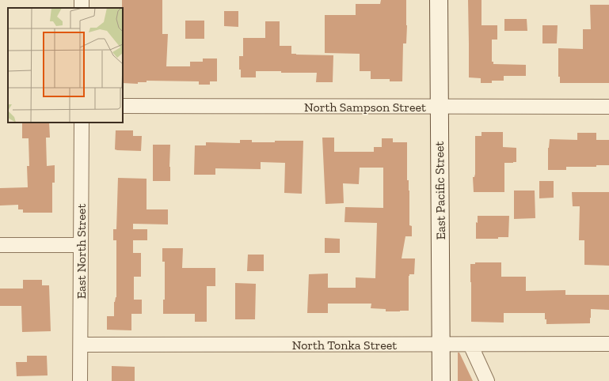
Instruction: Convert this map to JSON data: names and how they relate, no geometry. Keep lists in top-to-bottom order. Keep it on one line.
{"streets":{"street":["North Sampson Street","East Pacific Street","East North Street","North Tonka Street"]},"crossings":[["North Sampson Street","East Pacific Street"],["East Pacific Street","North Tonka Street"],["East North Street","North Tonka Street"]]}
